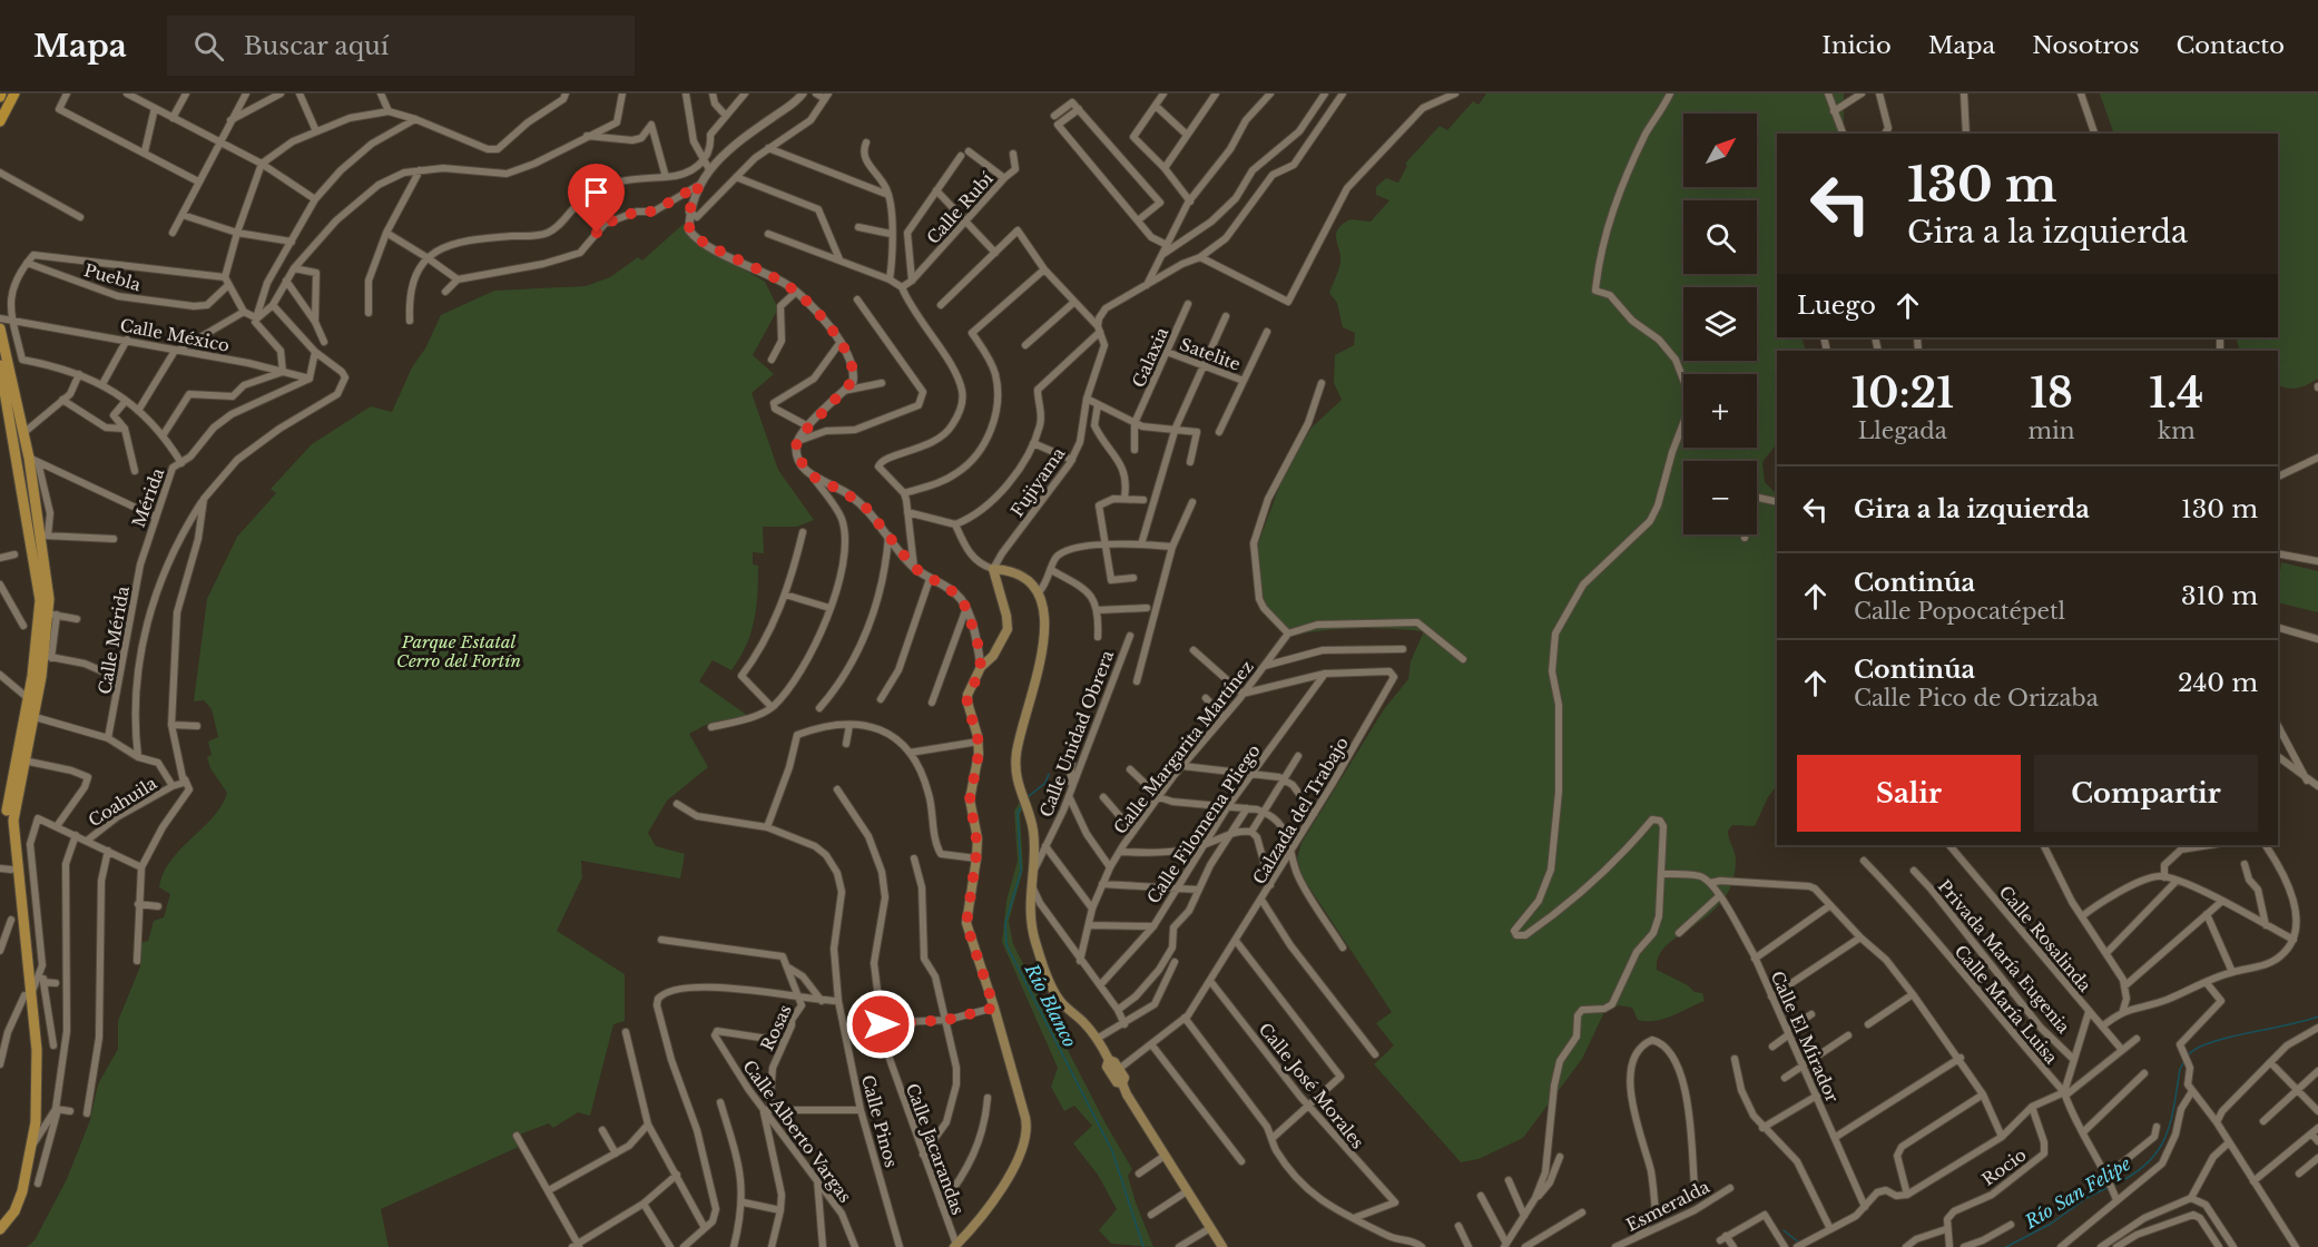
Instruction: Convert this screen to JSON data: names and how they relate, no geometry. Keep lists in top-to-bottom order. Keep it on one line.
{"streets":{"street":["Calle Rubí","Puebla","Calle México","Satelite","Galaxia","Fujiyama","Mérida","Calle Mérida","Calle Unidad Obrera","Calle Margarita Martínez","Coahuila","Calzada del Trabajo","Calle Filomena Pliego","Calle Rosalinda","Privada María Eugenia","Calle María Luisa","Rosas","Calle El Mirador","Calle José Morales","Calle Pinos","Calle Alberto Vargas","Calle Jacarandas","Rocio","Esmeralda"]},"crossings":[["Calle México","Mérida"],["Satelite","Galaxia"],["Mérida","Calle Mérida"],["Calle Margarita Martínez","Calzada del Trabajo"],["Calzada del Trabajo","Calle Filomena Pliego"],["Calzada del Trabajo","Calle José Morales"],["Rosas","Calle Alberto Vargas"]],"water":["Río Blanco","Río San Felipe"],"parks":["Parque Estatal Cerro del Fortín"],"north":"top right","page":{"header":"Mapa","search":"Buscar aquí","nav":["Inicio","Mapa","Nosotros","Contacto"],"map_buttons":["+","−"],"turn":["130 m","Gira a la izquierda"],"then":"Luego","eta":["10:21","Llegada","18","min","1.4","km"],"list":[{"name":"Gira a la izquierda","value":"130 m"},{"name":"Continúa","note":"Calle Popocatépetl","value":"310 m"},{"name":"Continúa","note":"Calle Pico de Orizaba","value":"240 m"}],"buttons":["Salir","Compartir"]}}
